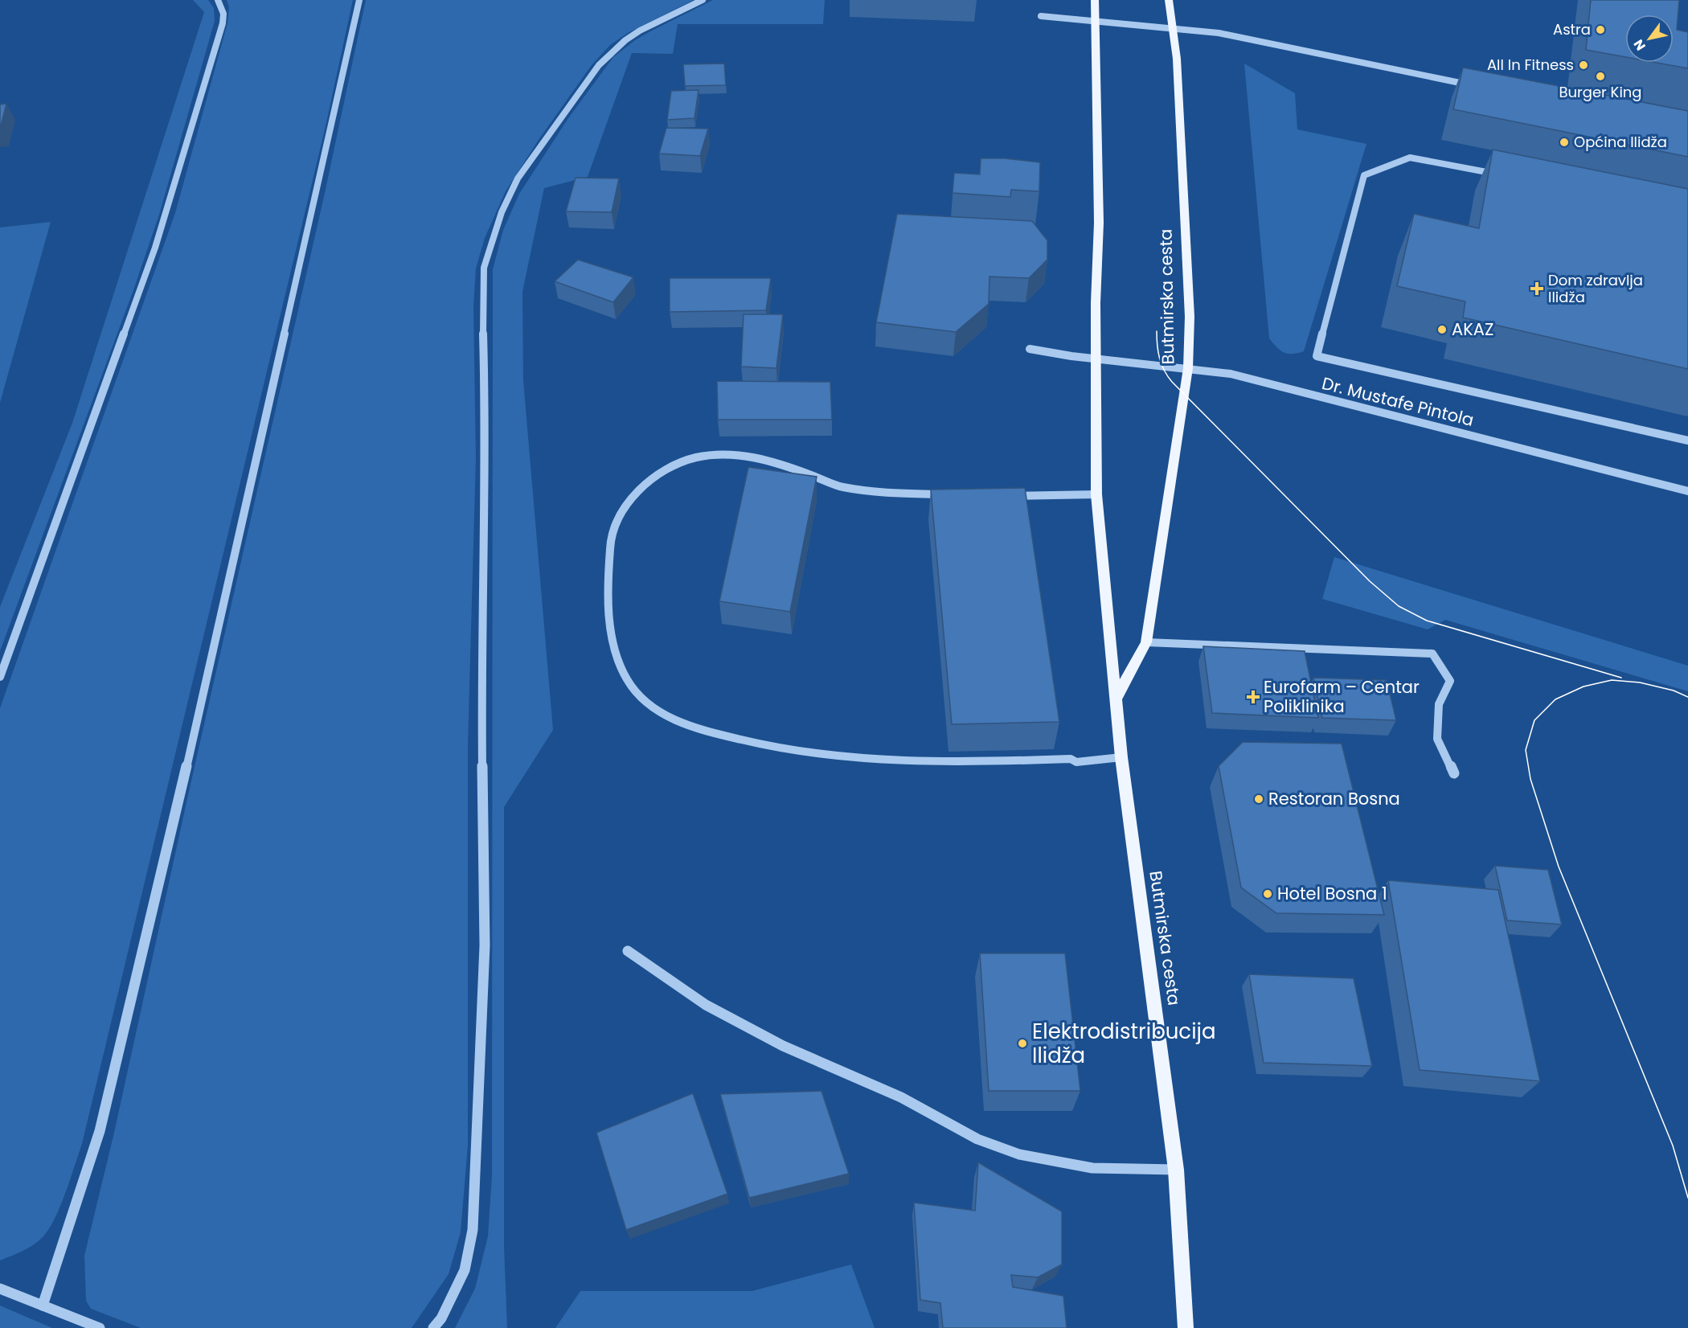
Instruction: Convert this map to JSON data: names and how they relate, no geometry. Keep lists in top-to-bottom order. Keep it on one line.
{"streets":{"main road":["Butmirska cesta"],"street":["Dr. Mustafe Pintola"]},"crossings":[["Butmirska cesta","Dr. Mustafe Pintola"]],"places":{"other":["Astra","All In Fitness","Burger King","Općina Ilidža","AKAZ","Restoran Bosna","Hotel Bosna 1","Elektrodistribucija Ilidža"],"health":["Dom zdravlja Ilidža","Eurofarm – Centar Poliklinika"]},"north":"bottom left"}
